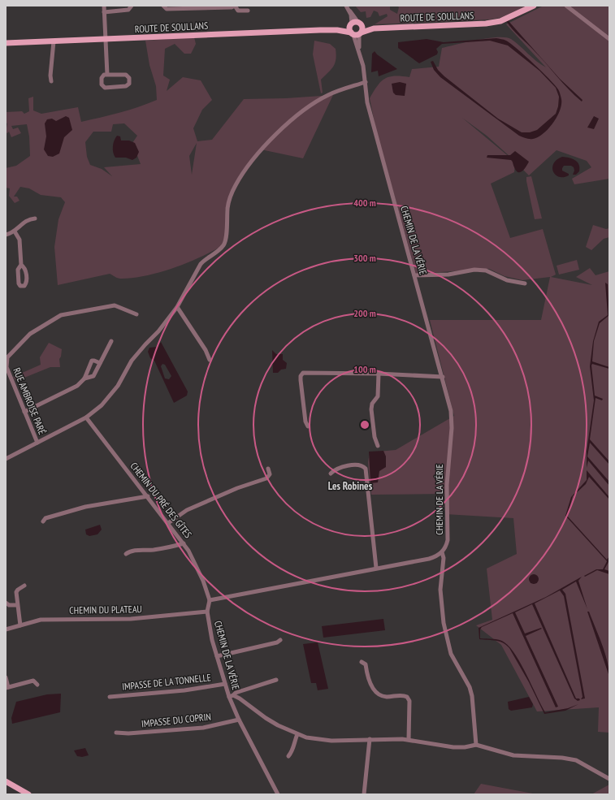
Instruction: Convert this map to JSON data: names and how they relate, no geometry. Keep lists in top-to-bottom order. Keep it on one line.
{"streets":{"main road":["ROUTE DE SOULLANS"],"street":["CHEMIN DE LA VÉRIE","RUE AMBROISE PARÉ","CHEMIN DU PRÉ DES GÎTES","CHEMIN DU PLATEAU","IMPASSE DE LA TONNELLE","IMPASSE DU COPRIN"]},"crossings":[["ROUTE DE SOULLANS","CHEMIN DE LA VÉRIE"],["CHEMIN DE LA VÉRIE","CHEMIN DU PRÉ DES GÎTES"],["CHEMIN DE LA VÉRIE","CHEMIN DU PLATEAU"],["CHEMIN DE LA VÉRIE","IMPASSE DE LA TONNELLE"],["CHEMIN DE LA VÉRIE","IMPASSE DU COPRIN"]],"districts":["Les Robines"],"rings":["400 m","300 m","200 m","100 m"]}
